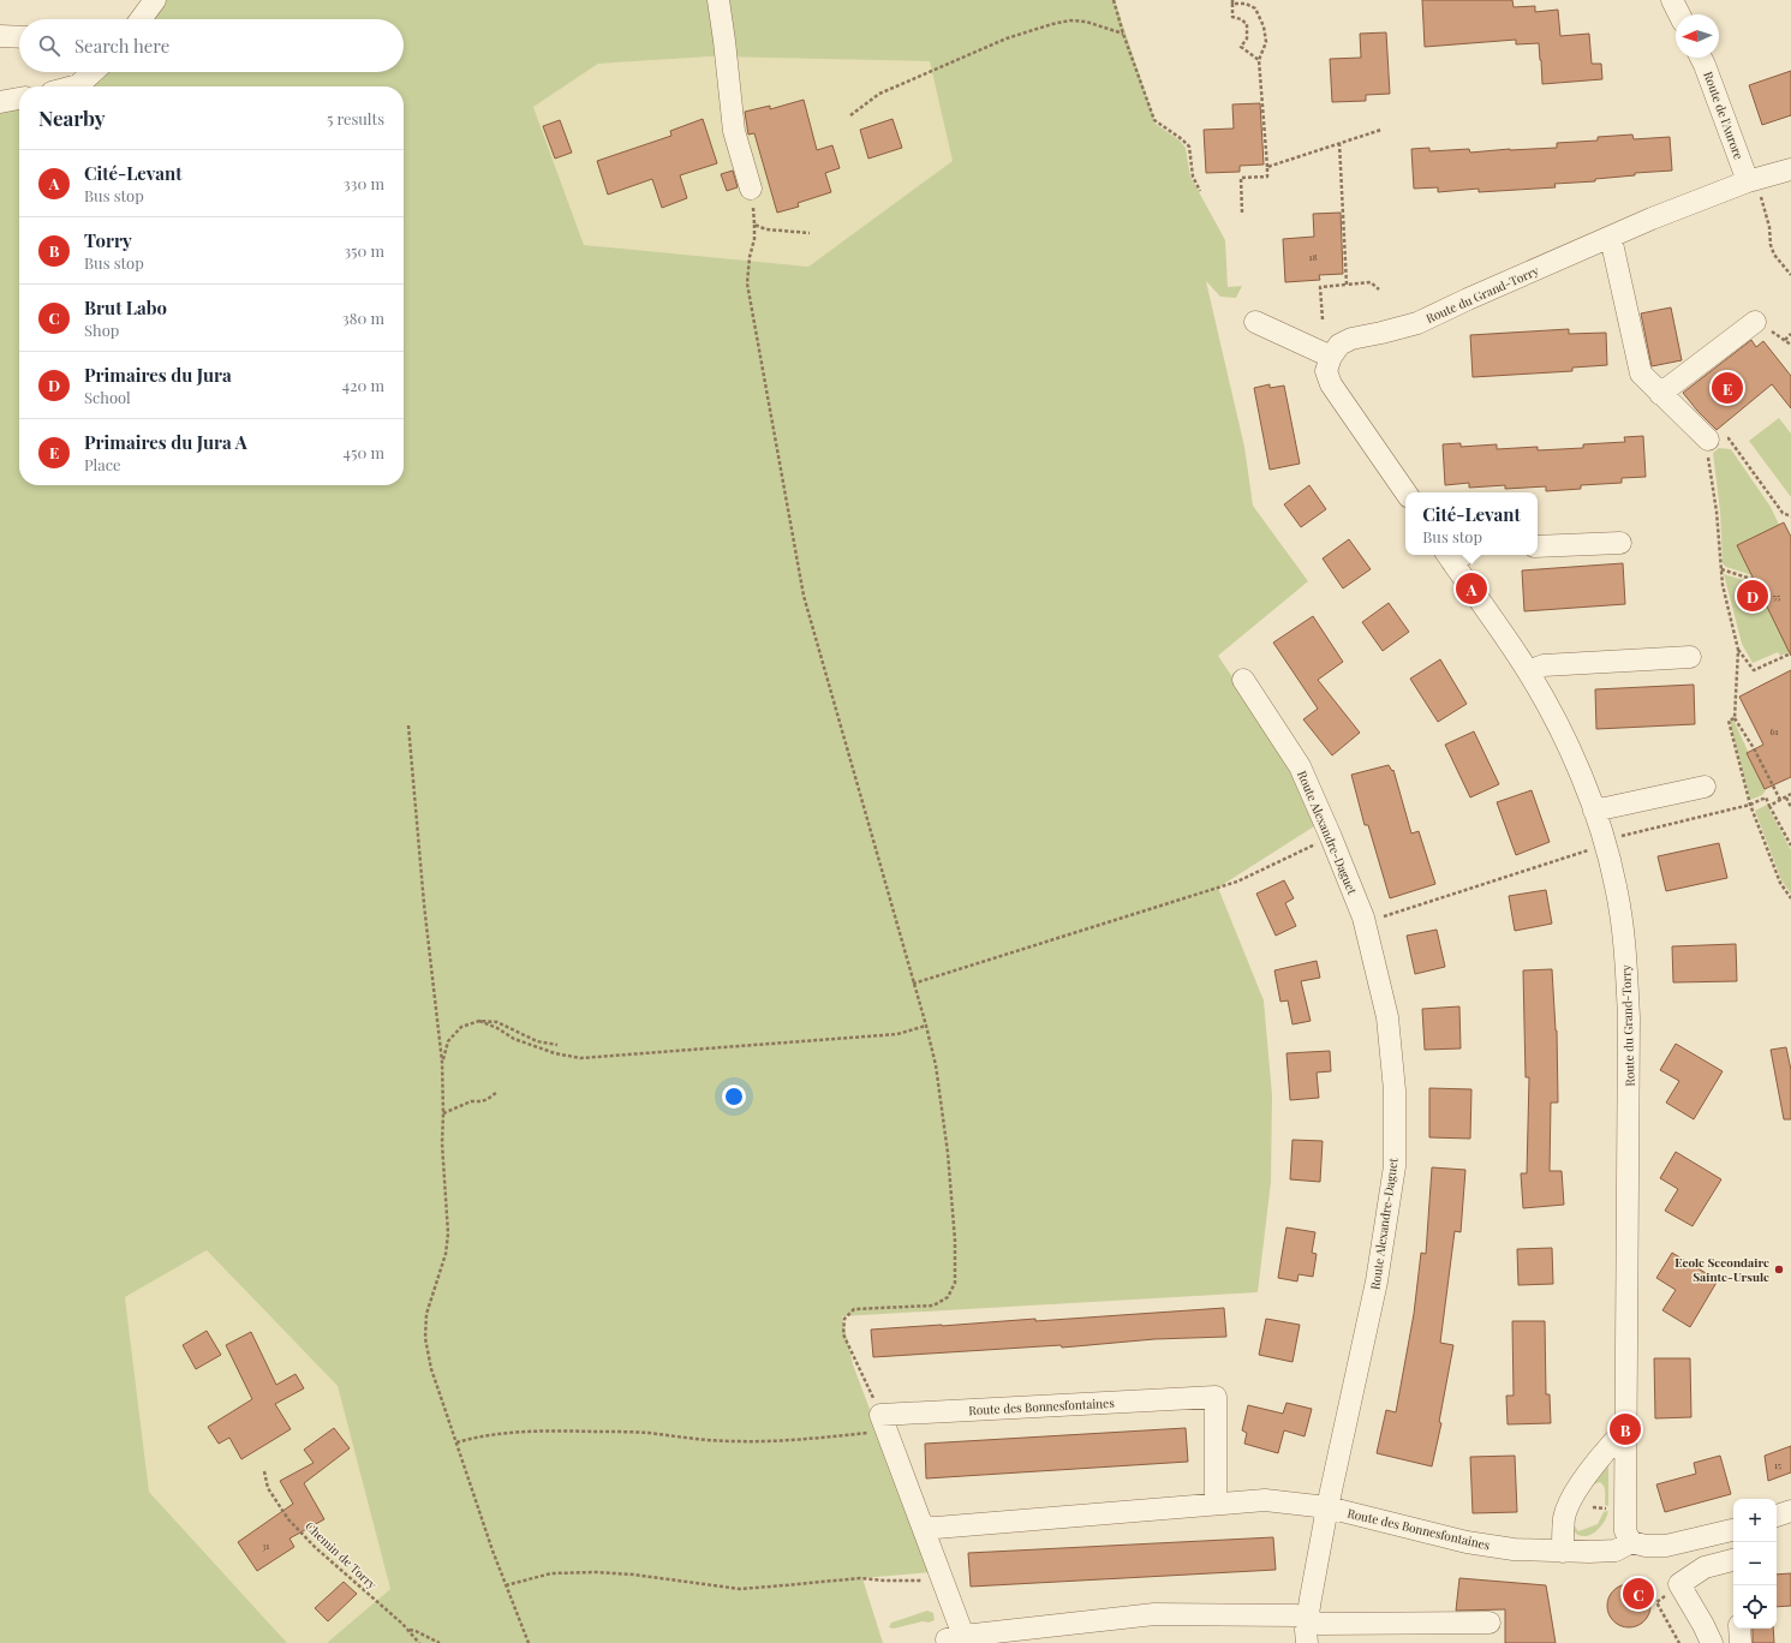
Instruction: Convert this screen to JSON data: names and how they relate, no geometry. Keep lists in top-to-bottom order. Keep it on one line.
{"streets":{"street":["Route de l'Aurore","Route du Grand-Torry","Route Alexandre-Daguet","Route des Bonnesfontaines"],"path":["Chemin de Torry"]},"crossings":[["Route de l'Aurore","Route du Grand-Torry"],["Route du Grand-Torry","Route des Bonnesfontaines"],["Route Alexandre-Daguet","Route des Bonnesfontaines"]],"places":["Ecole Secondaire Sainte-Ursule"],"house_numbers":["18","55","61","15","31"],"north":"left","page":{"search":"Search here","heading":["Nearby","5 results"],"list":[{"mark":"A","name":"Cité-Levant","note":"Bus stop","value":"330 m"},{"mark":"B","name":"Torry","note":"Bus stop","value":"350 m"},{"mark":"C","name":"Brut Labo","note":"Shop","value":"380 m"},{"mark":"D","name":"Primaires du Jura","note":"School","value":"420 m"},{"mark":"E","name":"Primaires du Jura A","note":"Place","value":"450 m"}],"pins":["E","A","D","B","C"],"popup":["Cité-Levant","Bus stop"],"map_buttons":["+","−"]}}
